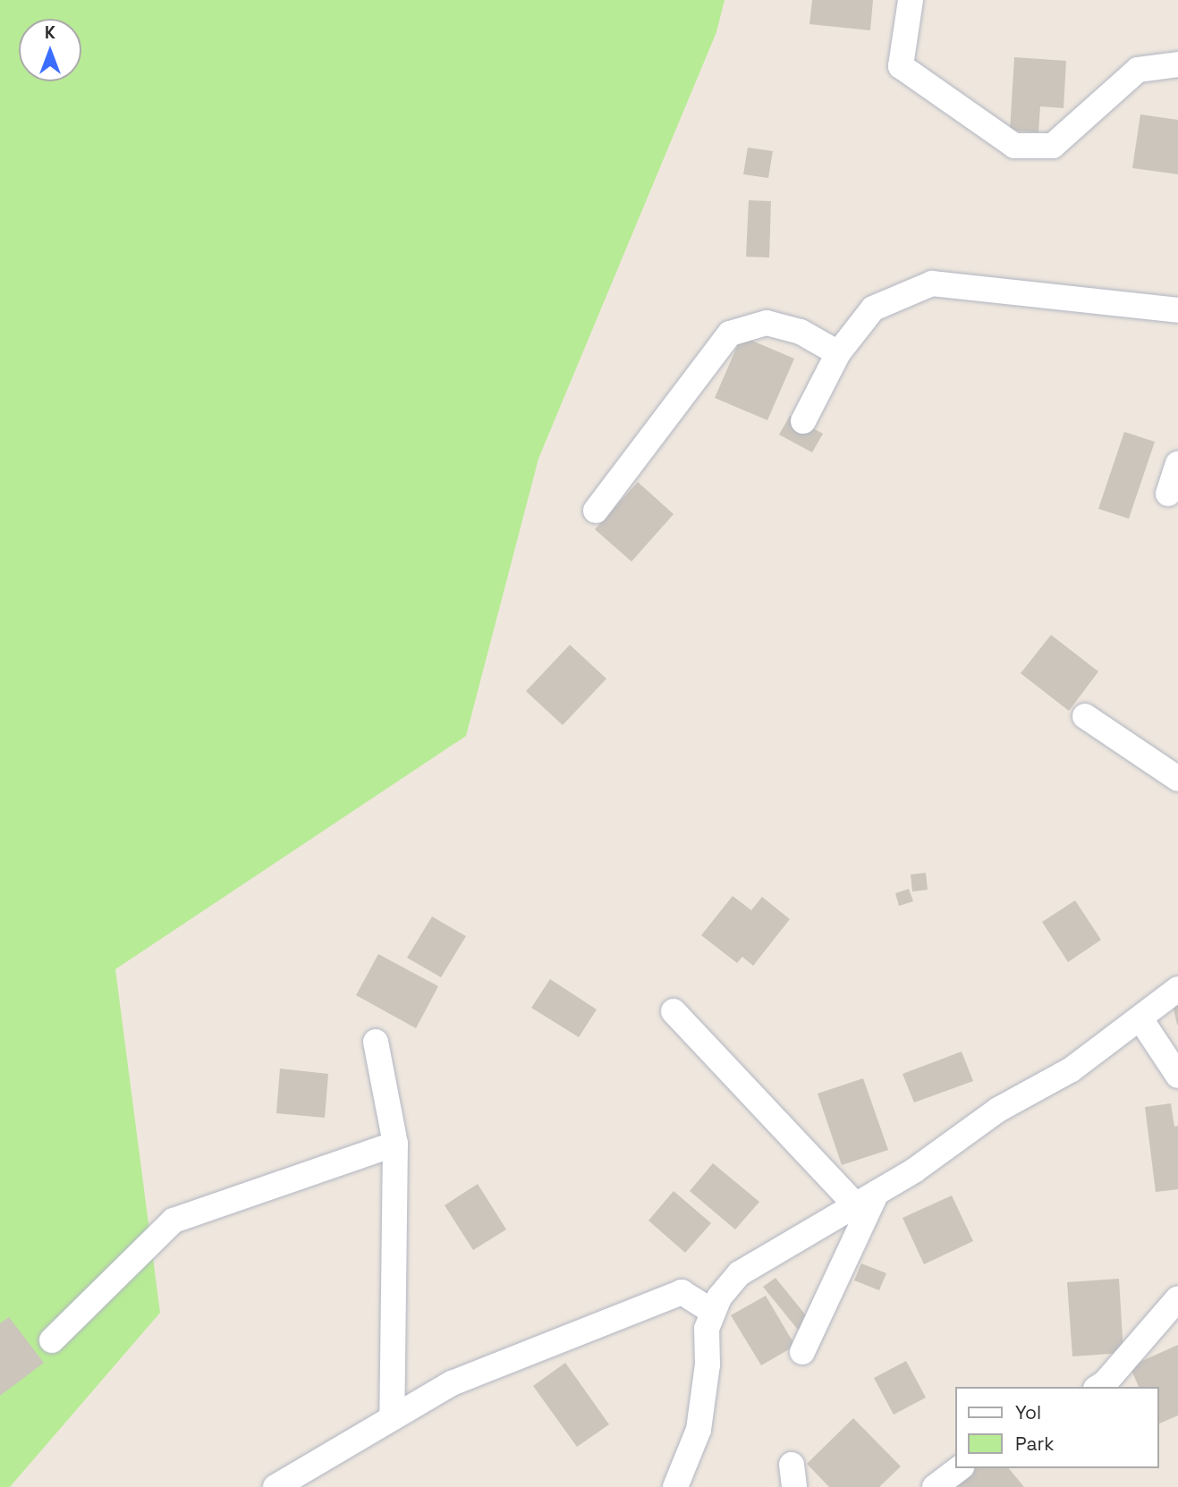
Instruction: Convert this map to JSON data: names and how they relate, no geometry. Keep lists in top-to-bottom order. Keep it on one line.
{"legend":["Yol","Park"],"north":"top"}
